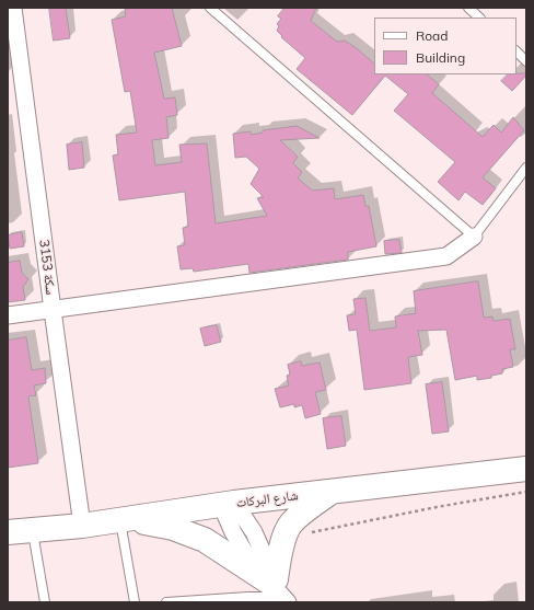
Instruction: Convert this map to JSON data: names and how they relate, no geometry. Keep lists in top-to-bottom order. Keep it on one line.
{"streets":{"street":["سكة 3153","شارع البركات"]},"crossings":[["سكة 3153","شارع البركات"]],"legend":["Road","Building"]}
